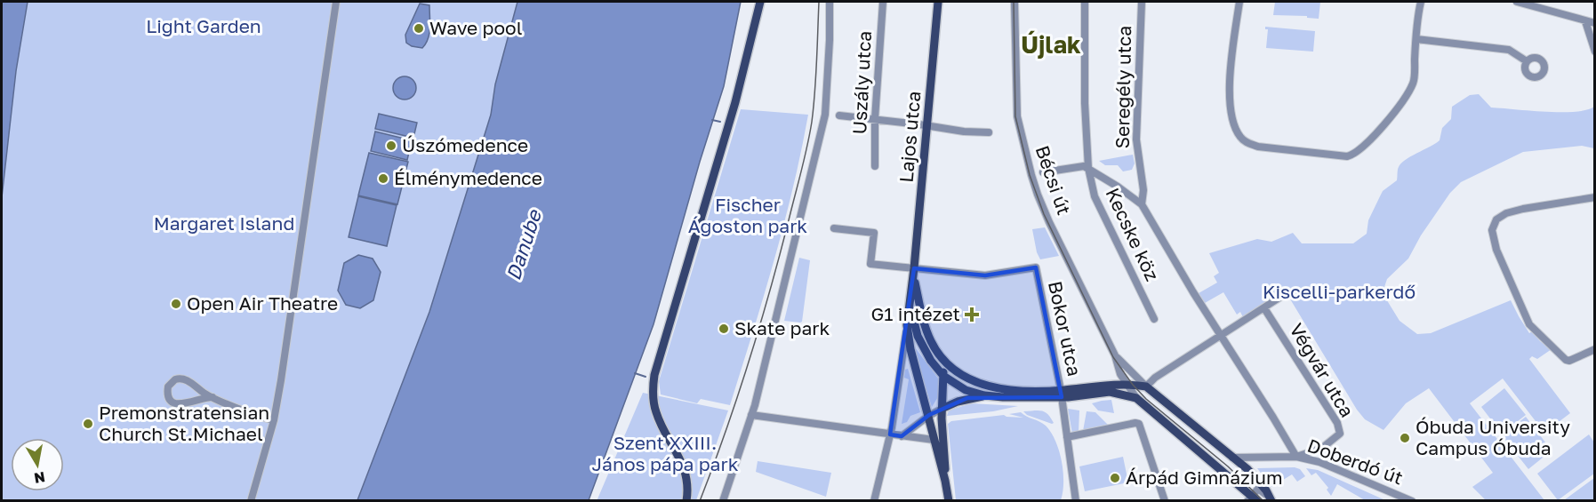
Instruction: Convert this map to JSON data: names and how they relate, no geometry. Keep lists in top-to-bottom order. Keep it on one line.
{"streets":{"main road":["Lajos utca","Bécsi út"],"street":["Uszály utca","Seregély utca","Kecske köz","Bokor utca","Végvár utca","Doberdó út"]},"crossings":[["Lajos utca","Bokor utca"],["Bécsi út","Doberdó út"],["Végvár utca","Doberdó út"]],"districts":["Újlak"],"water":["Danube"],"parks":["Light Garden","Fischer Ágoston park","Margaret Island","Kiscelli-parkerdő","Szent XXIII. János pápa park"],"places":{"other":["Wave pool","Úszómedence","Élménymedence","Open Air Theatre","Skate park","Premonstratensian Church St.Michael","Óbuda University Campus Óbuda","Árpád Gimnázium"],"health":["G1 intézet"]},"north":"bottom"}
